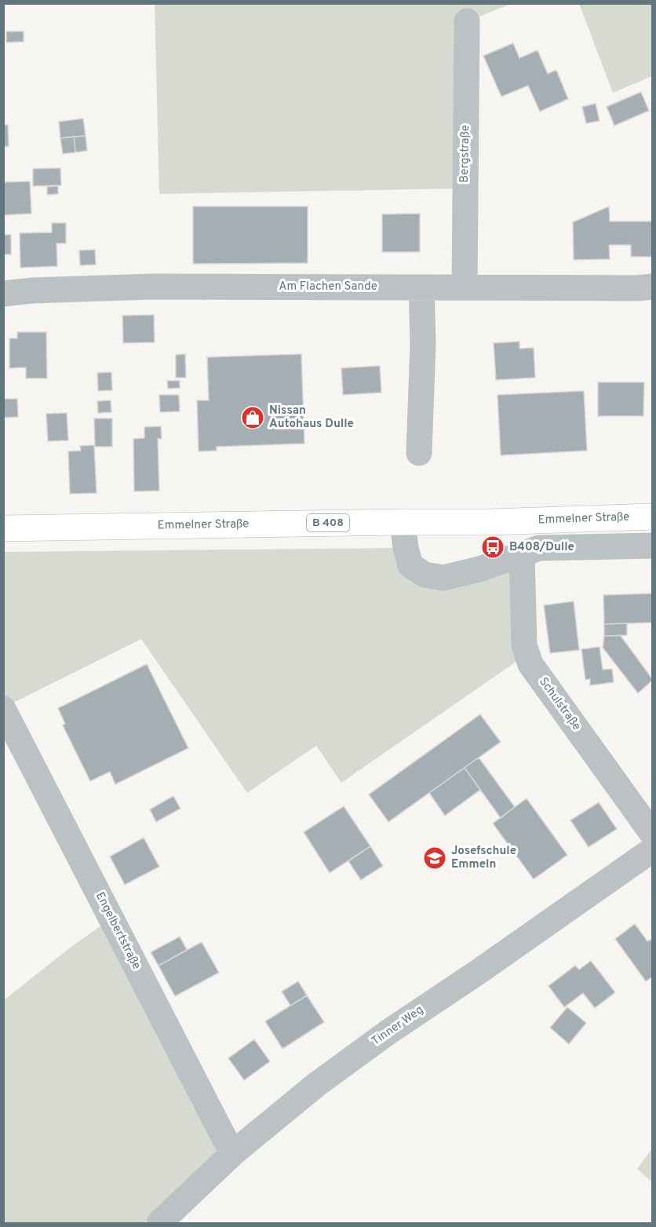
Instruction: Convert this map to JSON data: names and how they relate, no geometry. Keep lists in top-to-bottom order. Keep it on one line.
{"streets":{"main road":["Emmelner Straße","B 408"],"street":["Bergstraße","Am Flachen Sande","Schulstraße","Engelbertstraße","Tinner Weg"]},"crossings":[["Bergstraße","Am Flachen Sande"],["Engelbertstraße","Tinner Weg"]],"places":{"shop":["Nissan Autohaus Dulle"],"bus stop":["B408/Dulle"],"school or university":["Josefschule Emmeln"]}}
